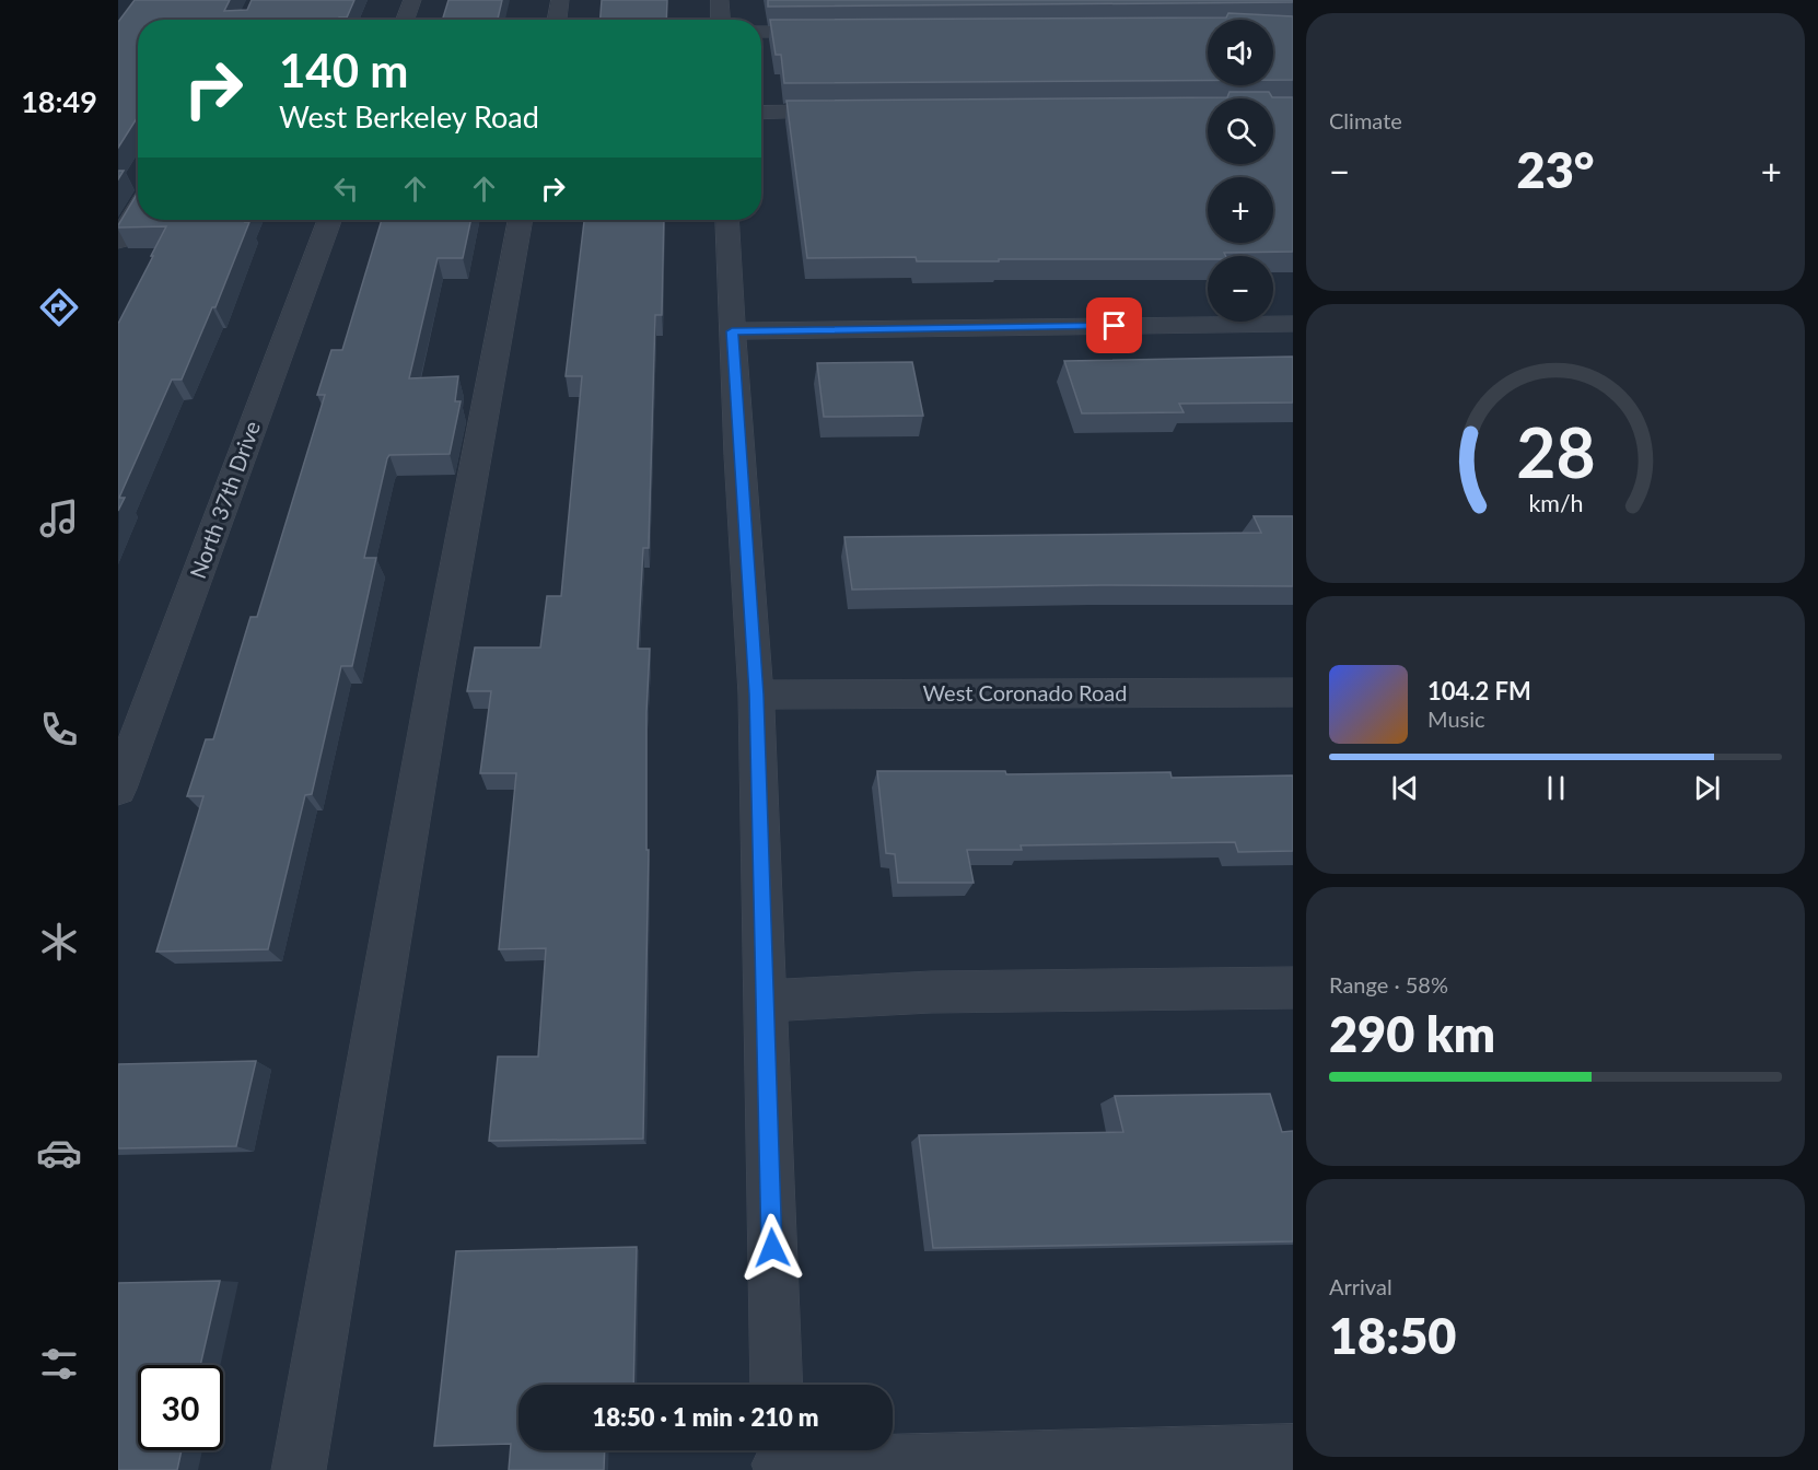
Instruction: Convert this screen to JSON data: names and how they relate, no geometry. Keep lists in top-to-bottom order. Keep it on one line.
{"streets":{"street":["North 37th Drive","West Coronado Road"]},"page":{"tabs":"18:49","tile":["Climate",["Range · 58%","290 km"],["Arrival","18:50"]],"map_buttons":["+","−"],"turn":["140 m","West Berkeley Road"],"heat":["−","23°","+"],"song":["104.2 FM","Music"],"limit":"30","trip":"18:50 · 1 min · 210 m","gauge":["28","km/h"]}}
